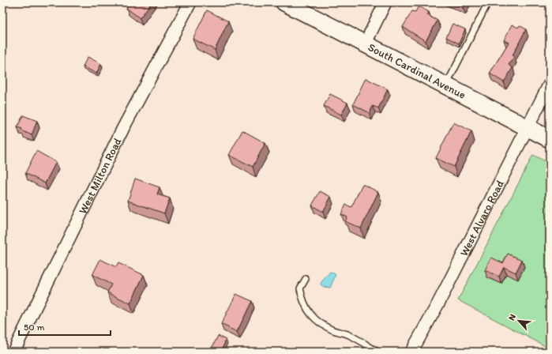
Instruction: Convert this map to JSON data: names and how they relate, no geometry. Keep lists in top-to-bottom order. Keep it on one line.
{"streets":{"main road":["South Cardinal Avenue"],"street":["West Milton Road","West Alvaro Road"]},"crossings":[["South Cardinal Avenue","West Alvaro Road"]],"scale_bar":"50 m","north":"top left"}
